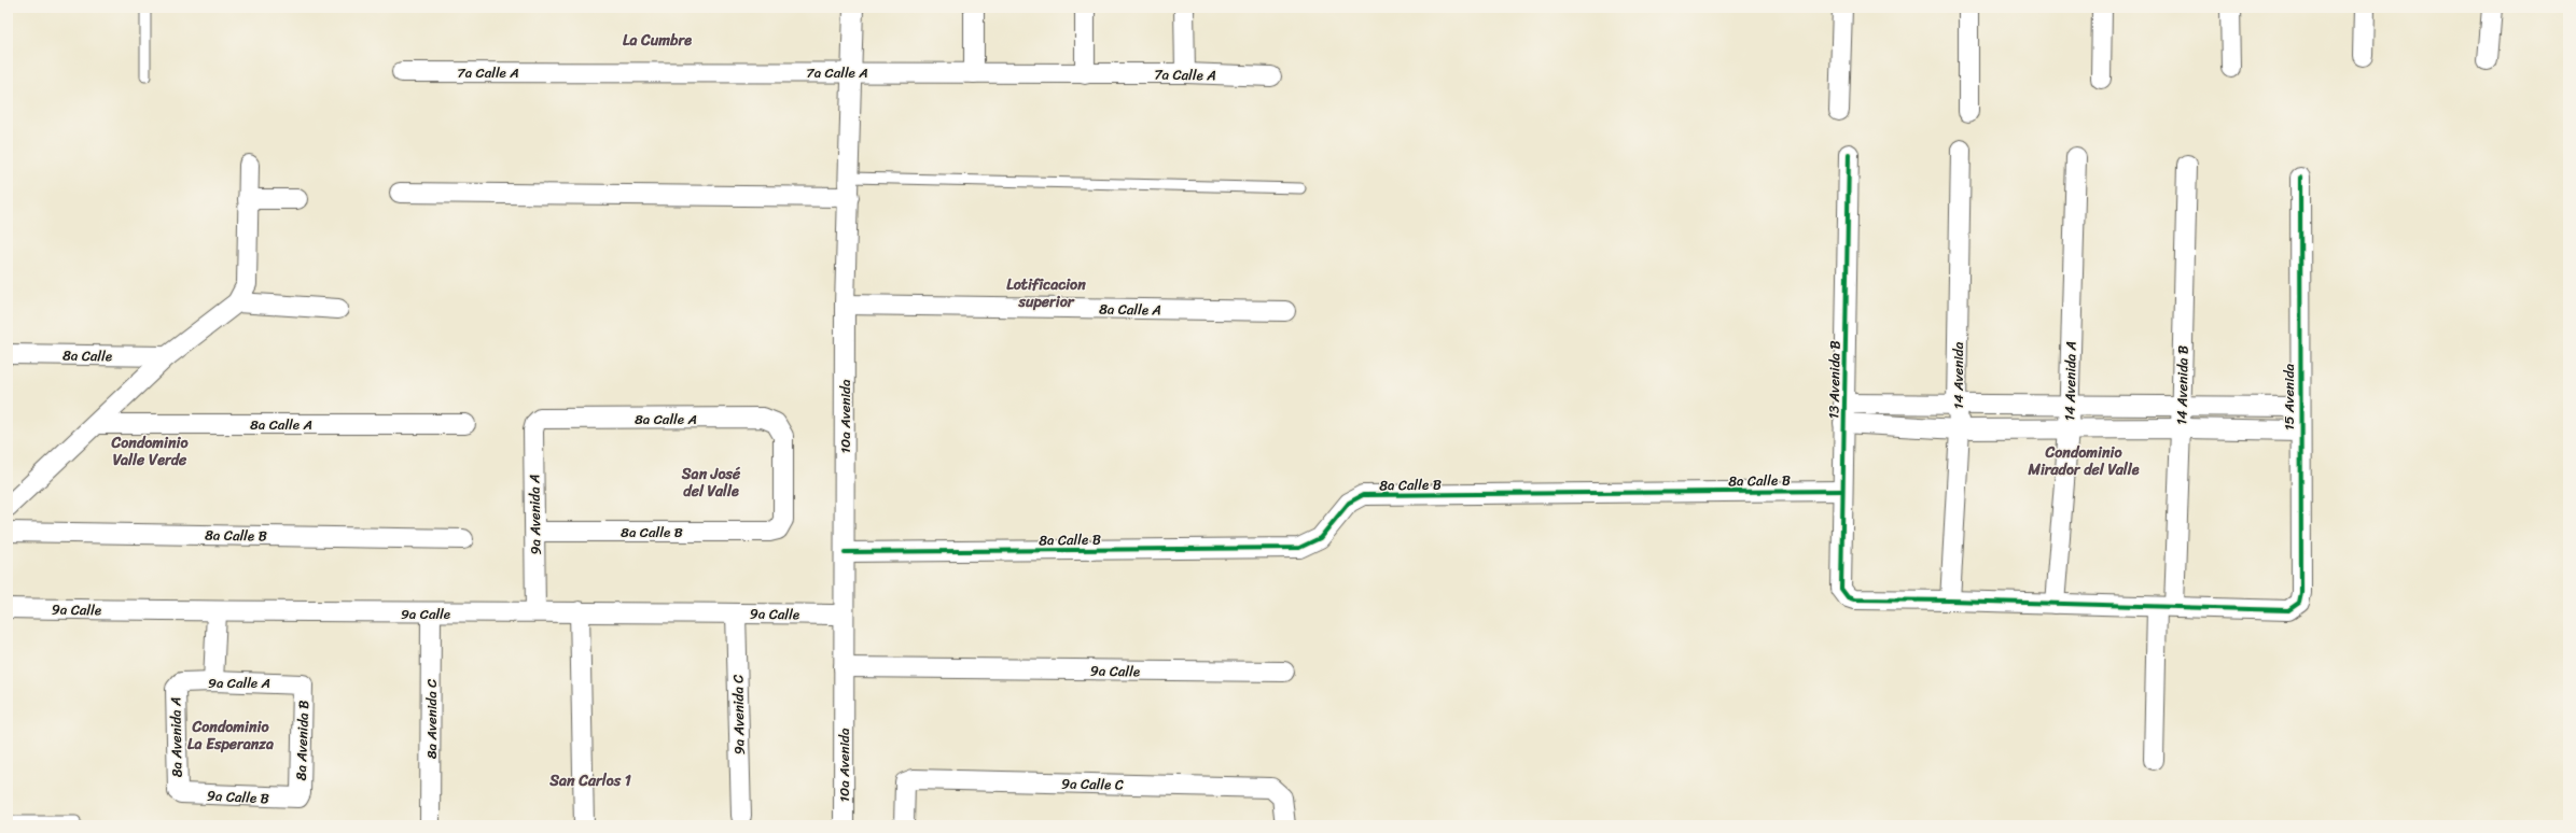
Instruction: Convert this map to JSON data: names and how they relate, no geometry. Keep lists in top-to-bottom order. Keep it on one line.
{"streets":{"street":["7a Calle A","8a Calle A","8a Calle","14 Avenida","13 Avenida B","14 Avenida A","14 Avenida B","15 Avenida","10a Avenida","8a Calle B","9a Avenida A","9a Calle","9a Calle A","9a Avenida C","8a Avenida C","8a Avenida A","8a Avenida B","9a Calle C","9a Calle B"]},"crossings":[["7a Calle A","10a Avenida"],["8a Calle A","10a Avenida"],["8a Calle A","8a Calle B"],["8a Calle A","9a Avenida A"],["14 Avenida","13 Avenida B"],["13 Avenida B","8a Calle B"],["14 Avenida B","15 Avenida"],["10a Avenida","8a Calle B"],["10a Avenida","9a Calle"],["8a Calle B","9a Avenida A"],["9a Avenida A","9a Calle"],["9a Calle","9a Avenida C"],["9a Calle","8a Avenida C"],["9a Calle A","8a Avenida A"],["9a Calle A","8a Avenida B"],["8a Avenida A","9a Calle B"],["8a Avenida B","9a Calle B"]],"districts":["La Cumbre","Lotificacion superior","Condominio Valle Verde","Condominio Mirador del Valle","San José del Valle","Condominio La Esperanza","San Carlos 1"]}
